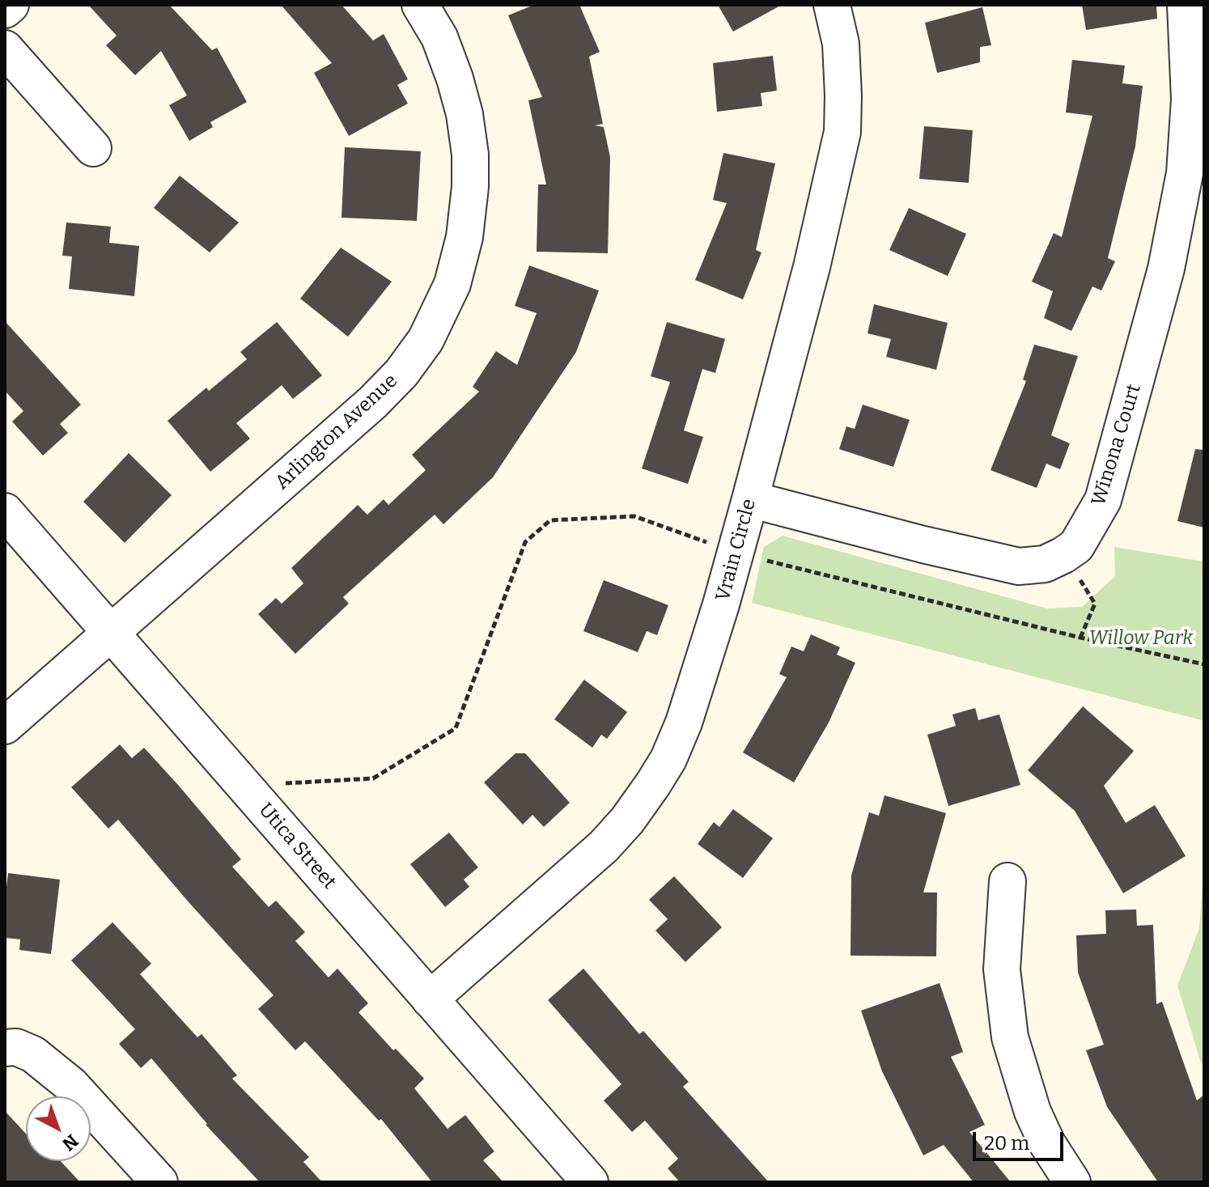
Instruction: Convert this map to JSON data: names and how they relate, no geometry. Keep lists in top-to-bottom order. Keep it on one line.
{"streets":{"street":["Arlington Avenue","Winona Court","Vrain Circle","Utica Street"]},"crossings":[["Arlington Avenue","Utica Street"],["Winona Court","Vrain Circle"],["Vrain Circle","Utica Street"]],"parks":["Willow Park"],"scale_bar":"20 m","north":"bottom right"}
